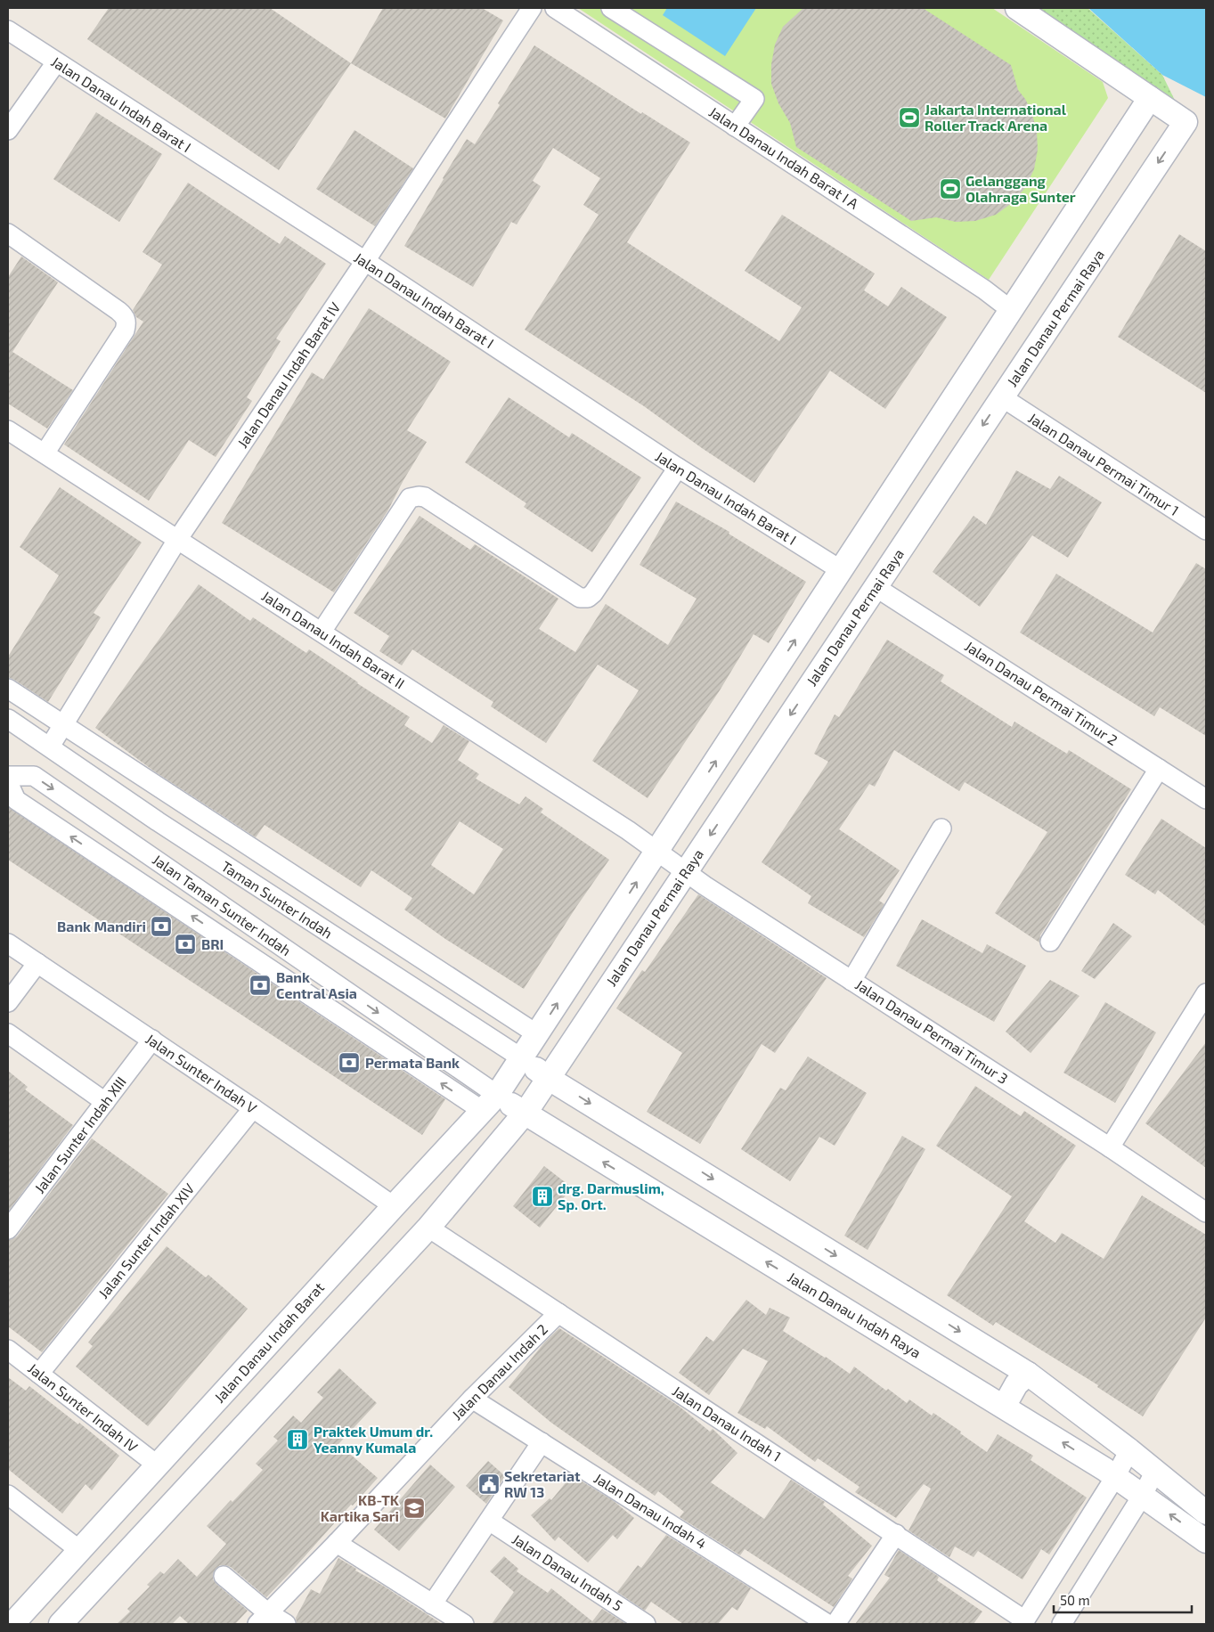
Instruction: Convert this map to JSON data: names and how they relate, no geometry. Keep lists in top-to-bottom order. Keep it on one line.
{"streets":{"street":["Jalan Danau Indah Barat I","Jalan Danau Indah Barat I A","Jalan Danau Permai Raya","Jalan Danau Indah Barat IV","Jalan Danau Permai Timur 1","Jalan Danau Indah Barat II","Jalan Danau Permai Timur 2","Taman Sunter Indah","Jalan Taman Sunter Indah","Jalan Danau Permai Timur 3","Jalan Sunter Indah V","Jalan Sunter Indah XIII","Jalan Sunter Indah XIV","Jalan Danau Indah Raya","Jalan Danau Indah Barat","Jalan Danau Indah 2","Jalan Sunter Indah IV","Jalan Danau Indah 1","Jalan Danau Indah 4","Jalan Danau Indah 5"]},"crossings":[["Jalan Danau Indah Barat I","Jalan Danau Indah Barat IV"],["Jalan Danau Permai Raya","Jalan Danau Permai Timur 1"],["Jalan Danau Permai Raya","Jalan Danau Permai Timur 2"],["Jalan Danau Permai Raya","Taman Sunter Indah"],["Jalan Danau Permai Raya","Jalan Danau Permai Timur 3"],["Jalan Danau Permai Raya","Jalan Danau Indah Raya"],["Jalan Danau Indah Barat IV","Jalan Danau Indah Barat II"],["Jalan Danau Indah Barat IV","Taman Sunter Indah"],["Jalan Danau Indah Barat II","Jalan Danau Permai Timur 3"],["Taman Sunter Indah","Jalan Danau Indah Barat"],["Jalan Taman Sunter Indah","Jalan Danau Indah Raya"],["Jalan Taman Sunter Indah","Jalan Danau Indah Barat"],["Jalan Sunter Indah V","Jalan Sunter Indah XIII"],["Jalan Sunter Indah V","Jalan Sunter Indah XIV"],["Jalan Sunter Indah V","Jalan Danau Indah Barat"],["Jalan Sunter Indah XIV","Jalan Sunter Indah IV"],["Jalan Danau Indah Raya","Jalan Danau Indah Barat"],["Jalan Danau Indah Barat","Jalan Sunter Indah IV"],["Jalan Danau Indah 2","Jalan Danau Indah 1"],["Jalan Danau Indah 2","Jalan Danau Indah 4"]],"places":{"sports":["Jakarta International Roller Track Arena","Gelanggang Olahraga Sunter"],"bank":["Bank Mandiri","BRI","Bank Central Asia","Permata Bank"],"building":["drg. Darmuslim, Sp. Ort.","Praktek Umum dr. Yeanny Kumala"],"public building":["Sekretariat RW 13"],"school or university":["KB-TK Kartika Sari"]},"scale_bar":"50 m"}
